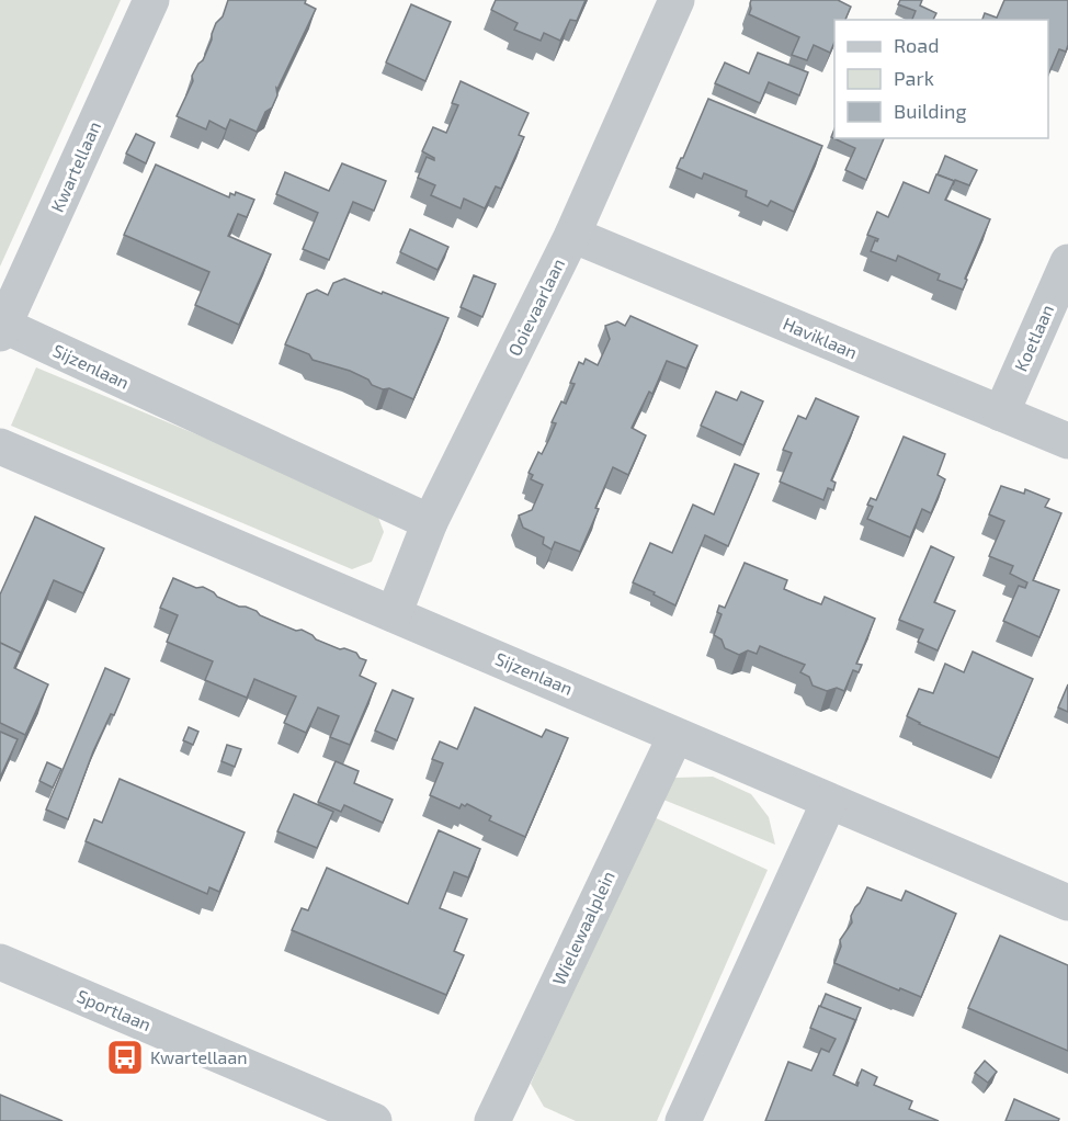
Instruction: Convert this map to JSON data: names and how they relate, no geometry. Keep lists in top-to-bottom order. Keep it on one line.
{"streets":{"street":["Kwartellaan","Ooievaarlaan","Haviklaan","Koetlaan","Sijzenlaan","Wielewaalplein","Sportlaan"]},"crossings":[["Kwartellaan","Sijzenlaan"],["Ooievaarlaan","Haviklaan"],["Ooievaarlaan","Sijzenlaan"],["Haviklaan","Koetlaan"],["Sijzenlaan","Wielewaalplein"]],"places":{"bus stop":["Kwartellaan"]},"legend":["Road","Park","Building"]}
